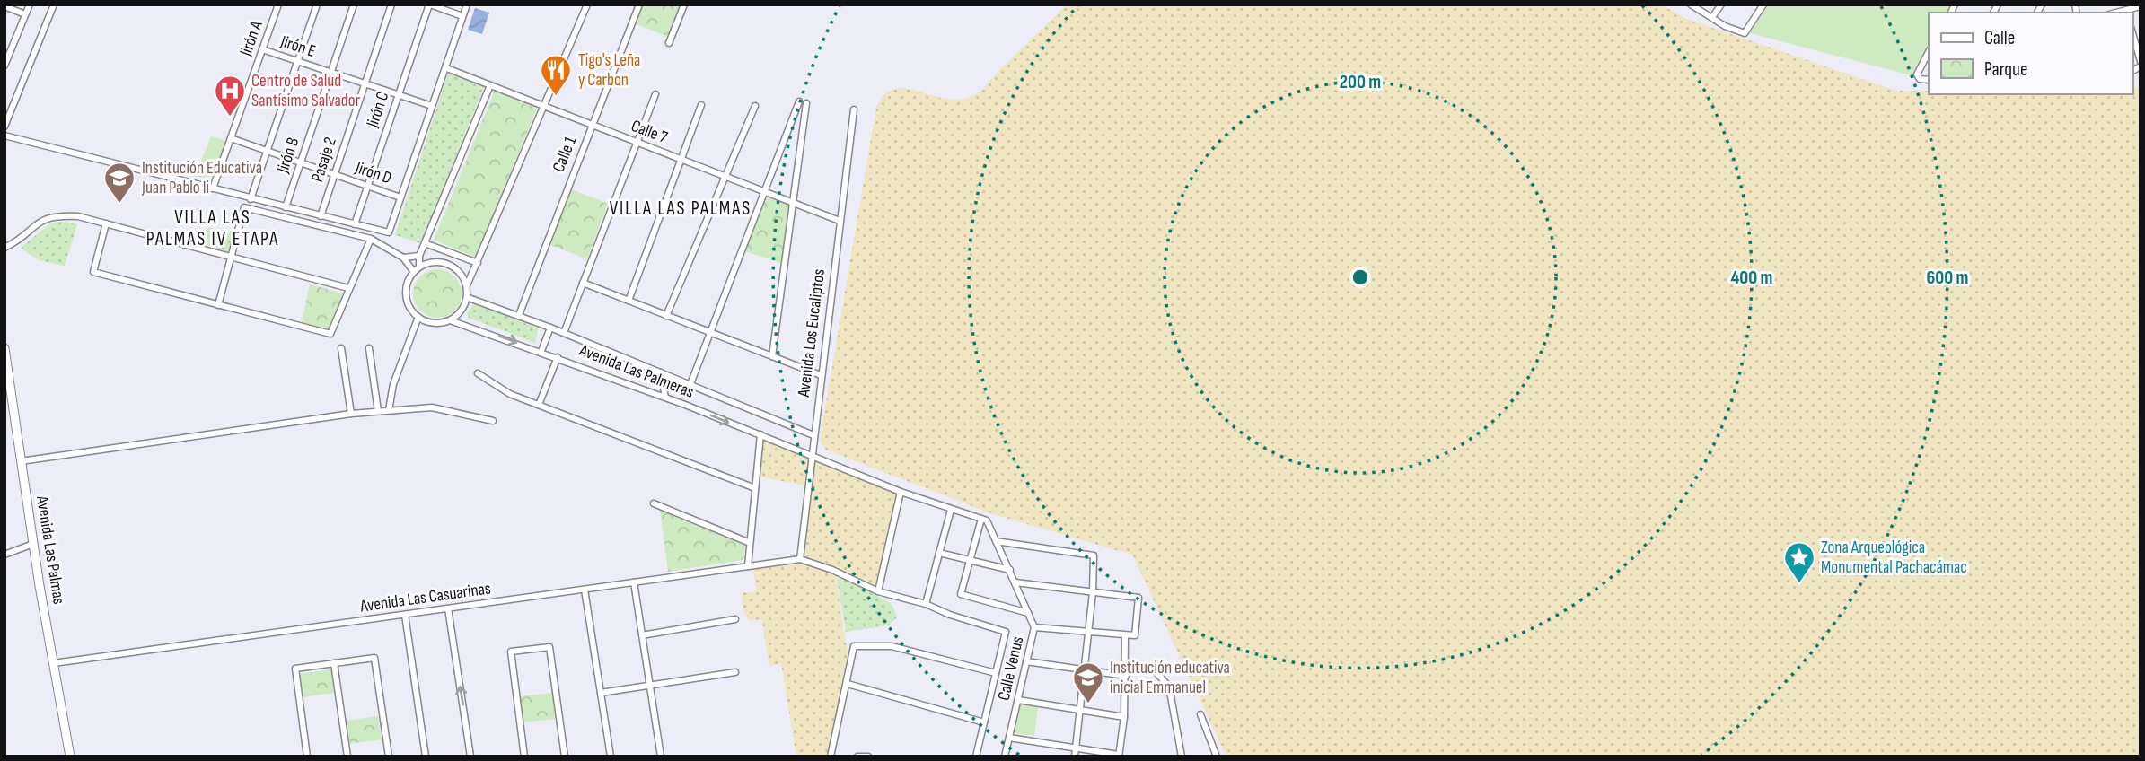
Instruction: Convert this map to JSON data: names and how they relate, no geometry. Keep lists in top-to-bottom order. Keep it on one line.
{"streets":{"main road":["Avenida Las Palmas"],"street":["Jirón A","Jirón E","Jirón C","Calle 7","Calle 1","Jirón B","Pasaje 2","Jirón D","Avenida Los Eucaliptos","Avenida Las Palmeras","Avenida Las Casuarinas","Calle Venus"]},"crossings":[["Jirón A","Jirón E"],["Jirón A","Jirón D"],["Jirón E","Jirón C"],["Jirón E","Jirón B"],["Jirón E","Pasaje 2"],["Jirón C","Jirón D"],["Calle 7","Calle 1"],["Calle 7","Avenida Los Eucaliptos"],["Calle 1","Avenida Las Palmeras"],["Jirón B","Jirón D"],["Pasaje 2","Jirón D"],["Avenida Los Eucaliptos","Avenida Las Palmeras"],["Avenida Los Eucaliptos","Avenida Las Casuarinas"],["Avenida Las Palmeras","Calle Venus"],["Avenida Las Palmas","Avenida Las Casuarinas"]],"districts":["VILLA LAS PALMAS","VILLA LAS PALMAS IV ETAPA"],"places":{"restaurant":["Tigo's Leña y Carbon"],"hospital":["Centro de Salud Santísimo Salvador"],"school or university":["Institución Educativa Juan Pablo Ii","Institución educativa inicial Emmanuel"],"place":["Zona Arqueológica Monumental Pachacámac"]},"legend":["Calle","Parque"],"rings":["200 m","400 m","600 m"]}
